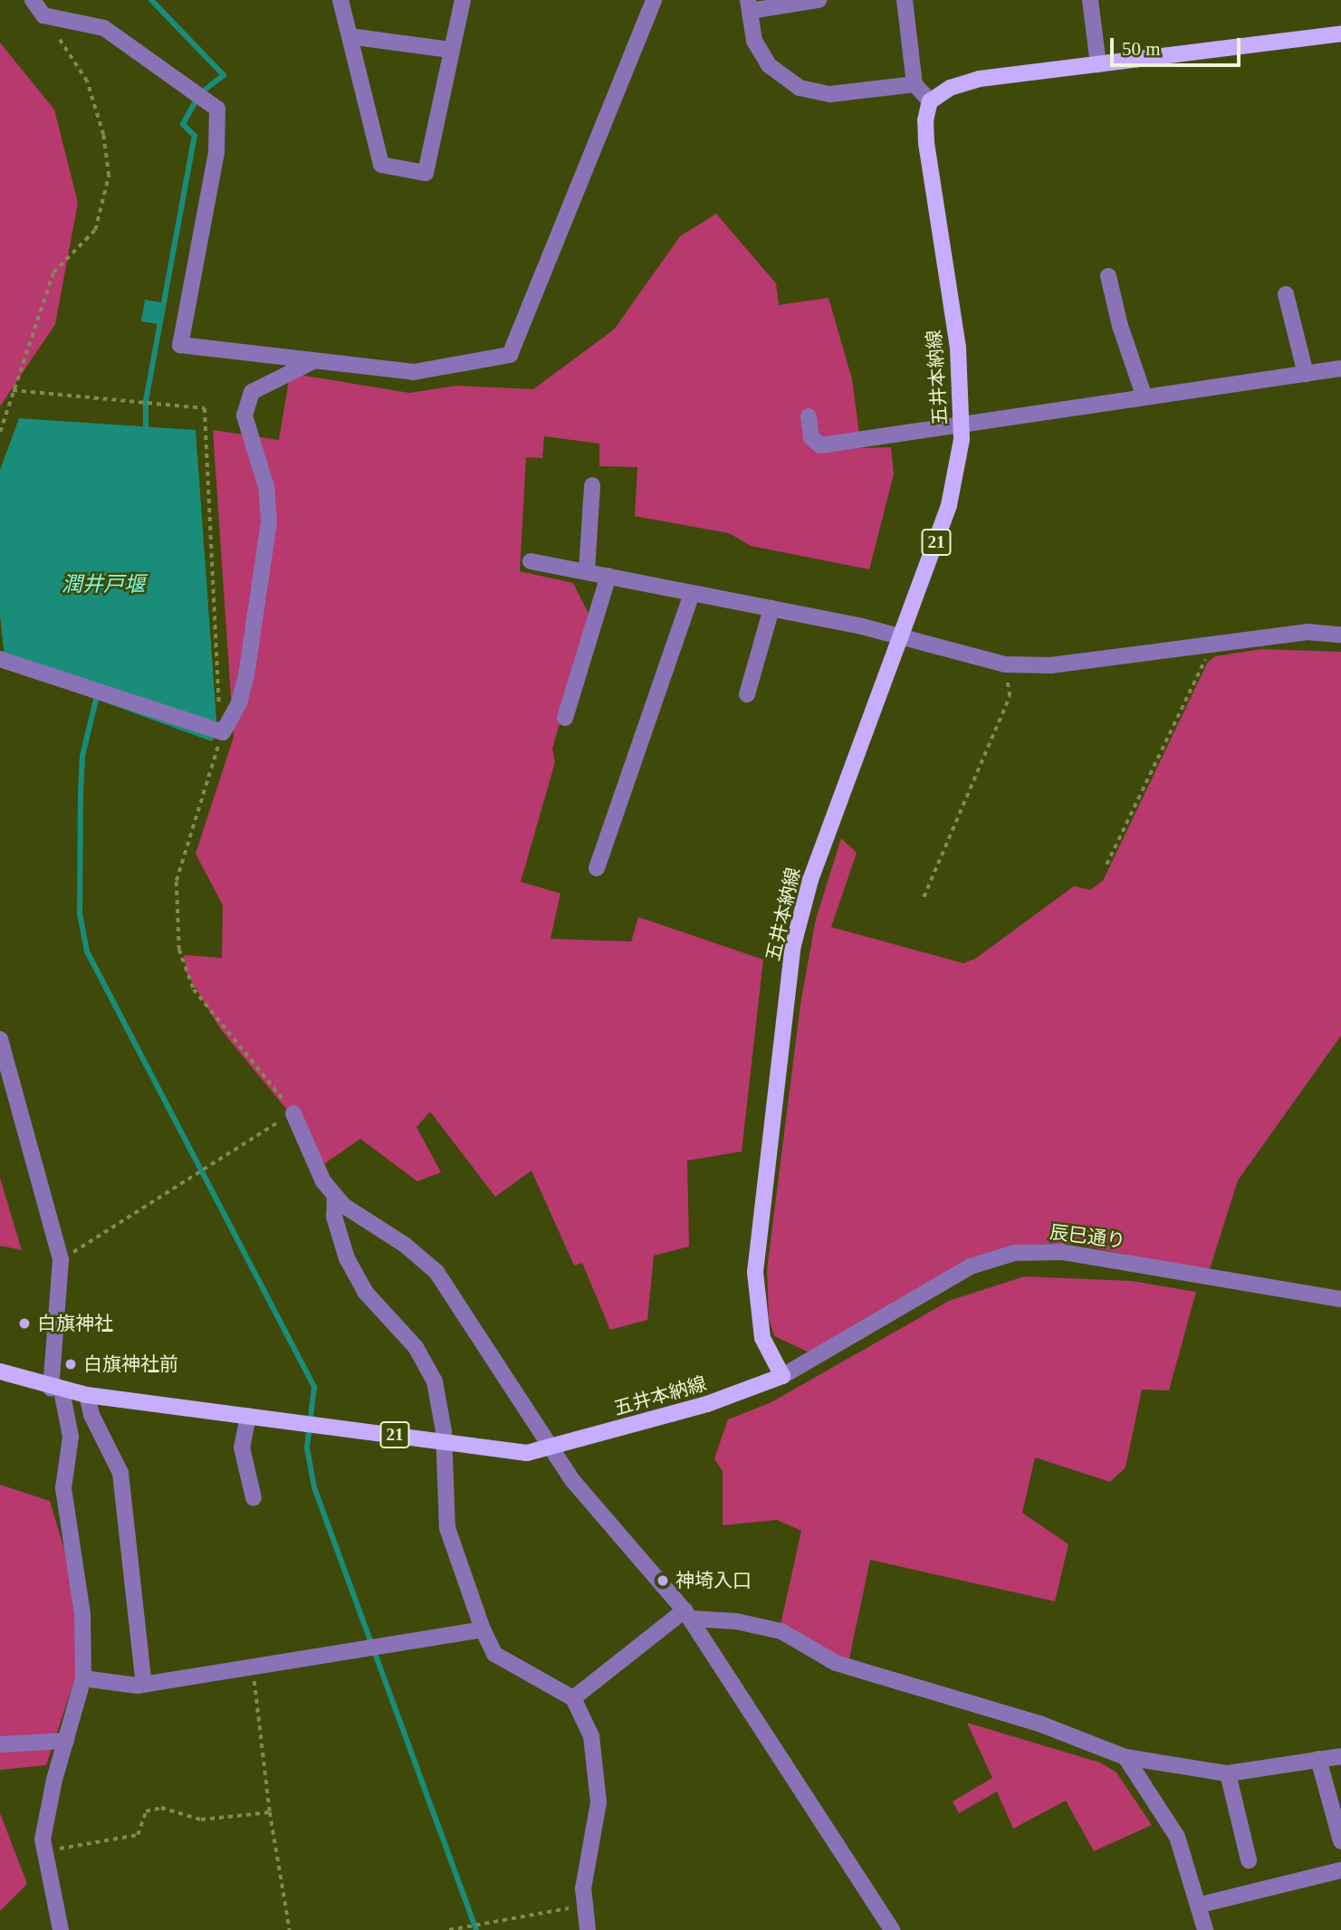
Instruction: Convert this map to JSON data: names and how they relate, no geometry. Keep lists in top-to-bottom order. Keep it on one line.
{"streets":{"main road":["五井本納線","21"],"street":["辰巳通り"]},"crossings":[["五井本納線","辰巳通り"]],"water":["潤井戸堰"],"places":["白旗神社","白旗神社前","神埼入口"],"scale_bar":"50 m"}
